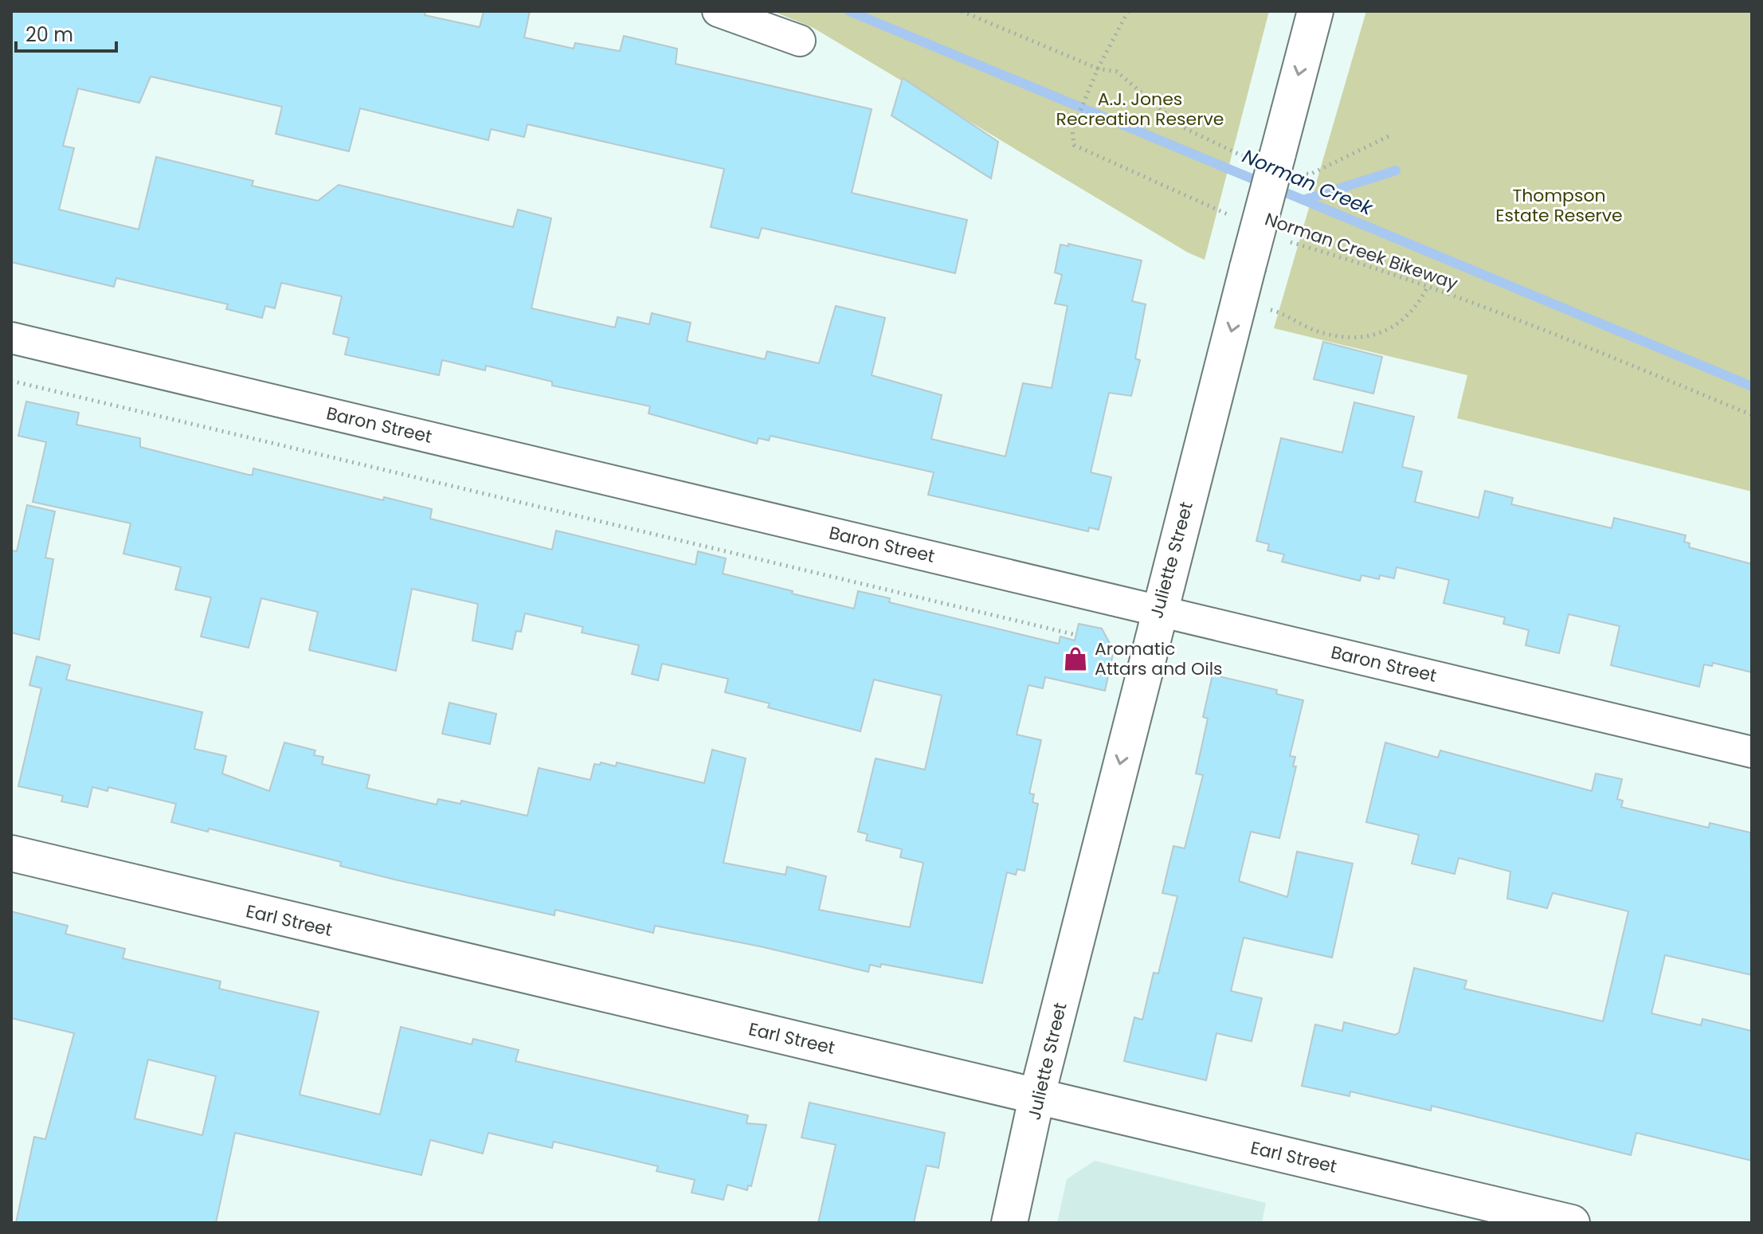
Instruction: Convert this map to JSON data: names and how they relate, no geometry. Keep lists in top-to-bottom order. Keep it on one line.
{"streets":{"main road":["Juliette Street","Earl Street"],"street":["Baron Street"],"path":["Norman Creek Bikeway"]},"crossings":[["Baron Street","Juliette Street"],["Juliette Street","Earl Street"]],"one_way":["Juliette Street"],"water":["Norman Creek"],"parks":["A.J. Jones Recreation Reserve","Thompson Estate Reserve"],"places":{"shop":["Aromatic Attars and Oils"]},"scale_bar":"20 m"}
